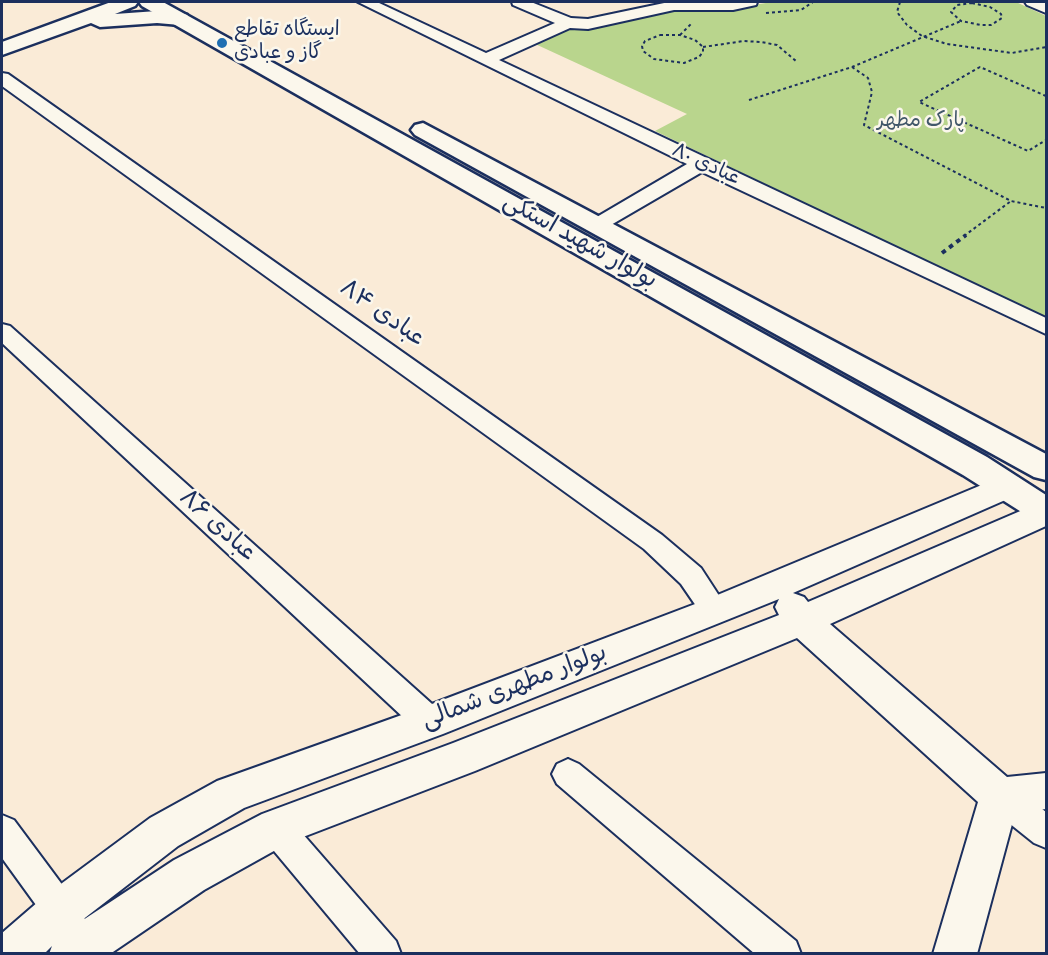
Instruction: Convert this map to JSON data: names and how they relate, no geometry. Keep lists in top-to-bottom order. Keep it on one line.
{"streets":{"main road":["بولوار شهید استکی","بولوار مطهری شمالی"],"street":["عبادی ۸۰","عبادی ۸۴","عبادی ۸۶"]},"crossings":[["بولوار شهید استکی","بولوار مطهری شمالی"],["عبادی ۸۴","بولوار مطهری شمالی"],["عبادی ۸۶","بولوار مطهری شمالی"]],"parks":["پارک مطهر"],"places":["ایستگاه تقاطع گاز و عبادی"]}
